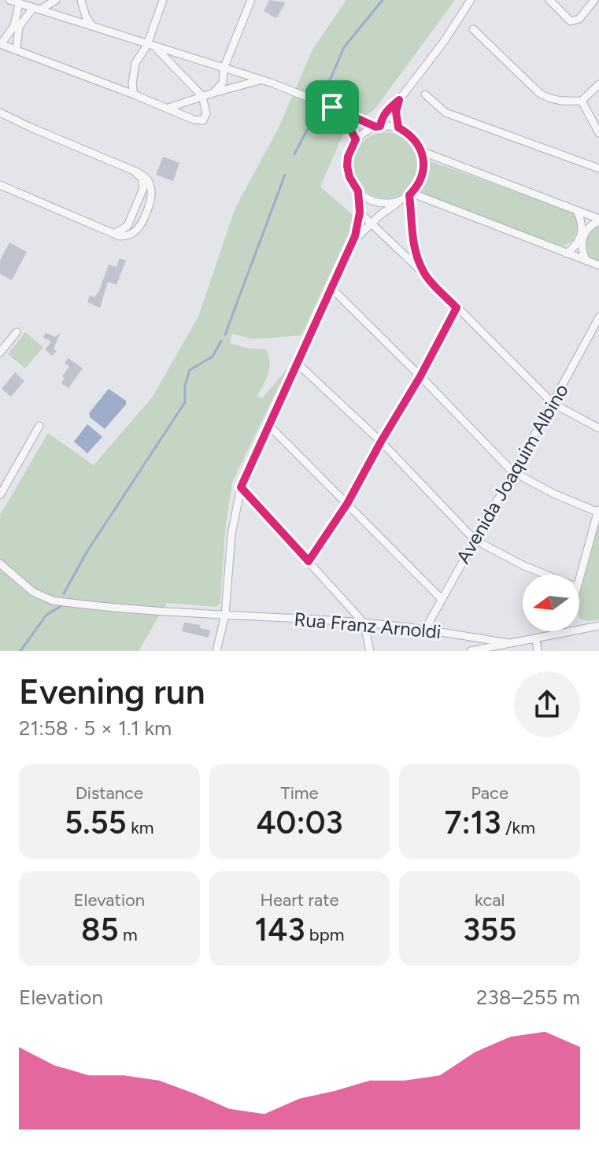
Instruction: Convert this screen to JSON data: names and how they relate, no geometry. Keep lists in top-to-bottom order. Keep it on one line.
{"streets":{"street":["Avenida Joaquim Albino","Rua Franz Arnoldi"]},"crossings":[["Avenida Joaquim Albino","Rua Franz Arnoldi"]],"north":"left","page":{"heading":["Evening run","21:58 · 5 × 1.1 km"],"stats":[["Distance","5.55 km"],["Time","40:03"],["Pace","7:13 /km"],["Elevation","85 m"],["Heart rate","143 bpm"],["kcal","355"]],"chart":["Elevation","238–255 m"]}}
